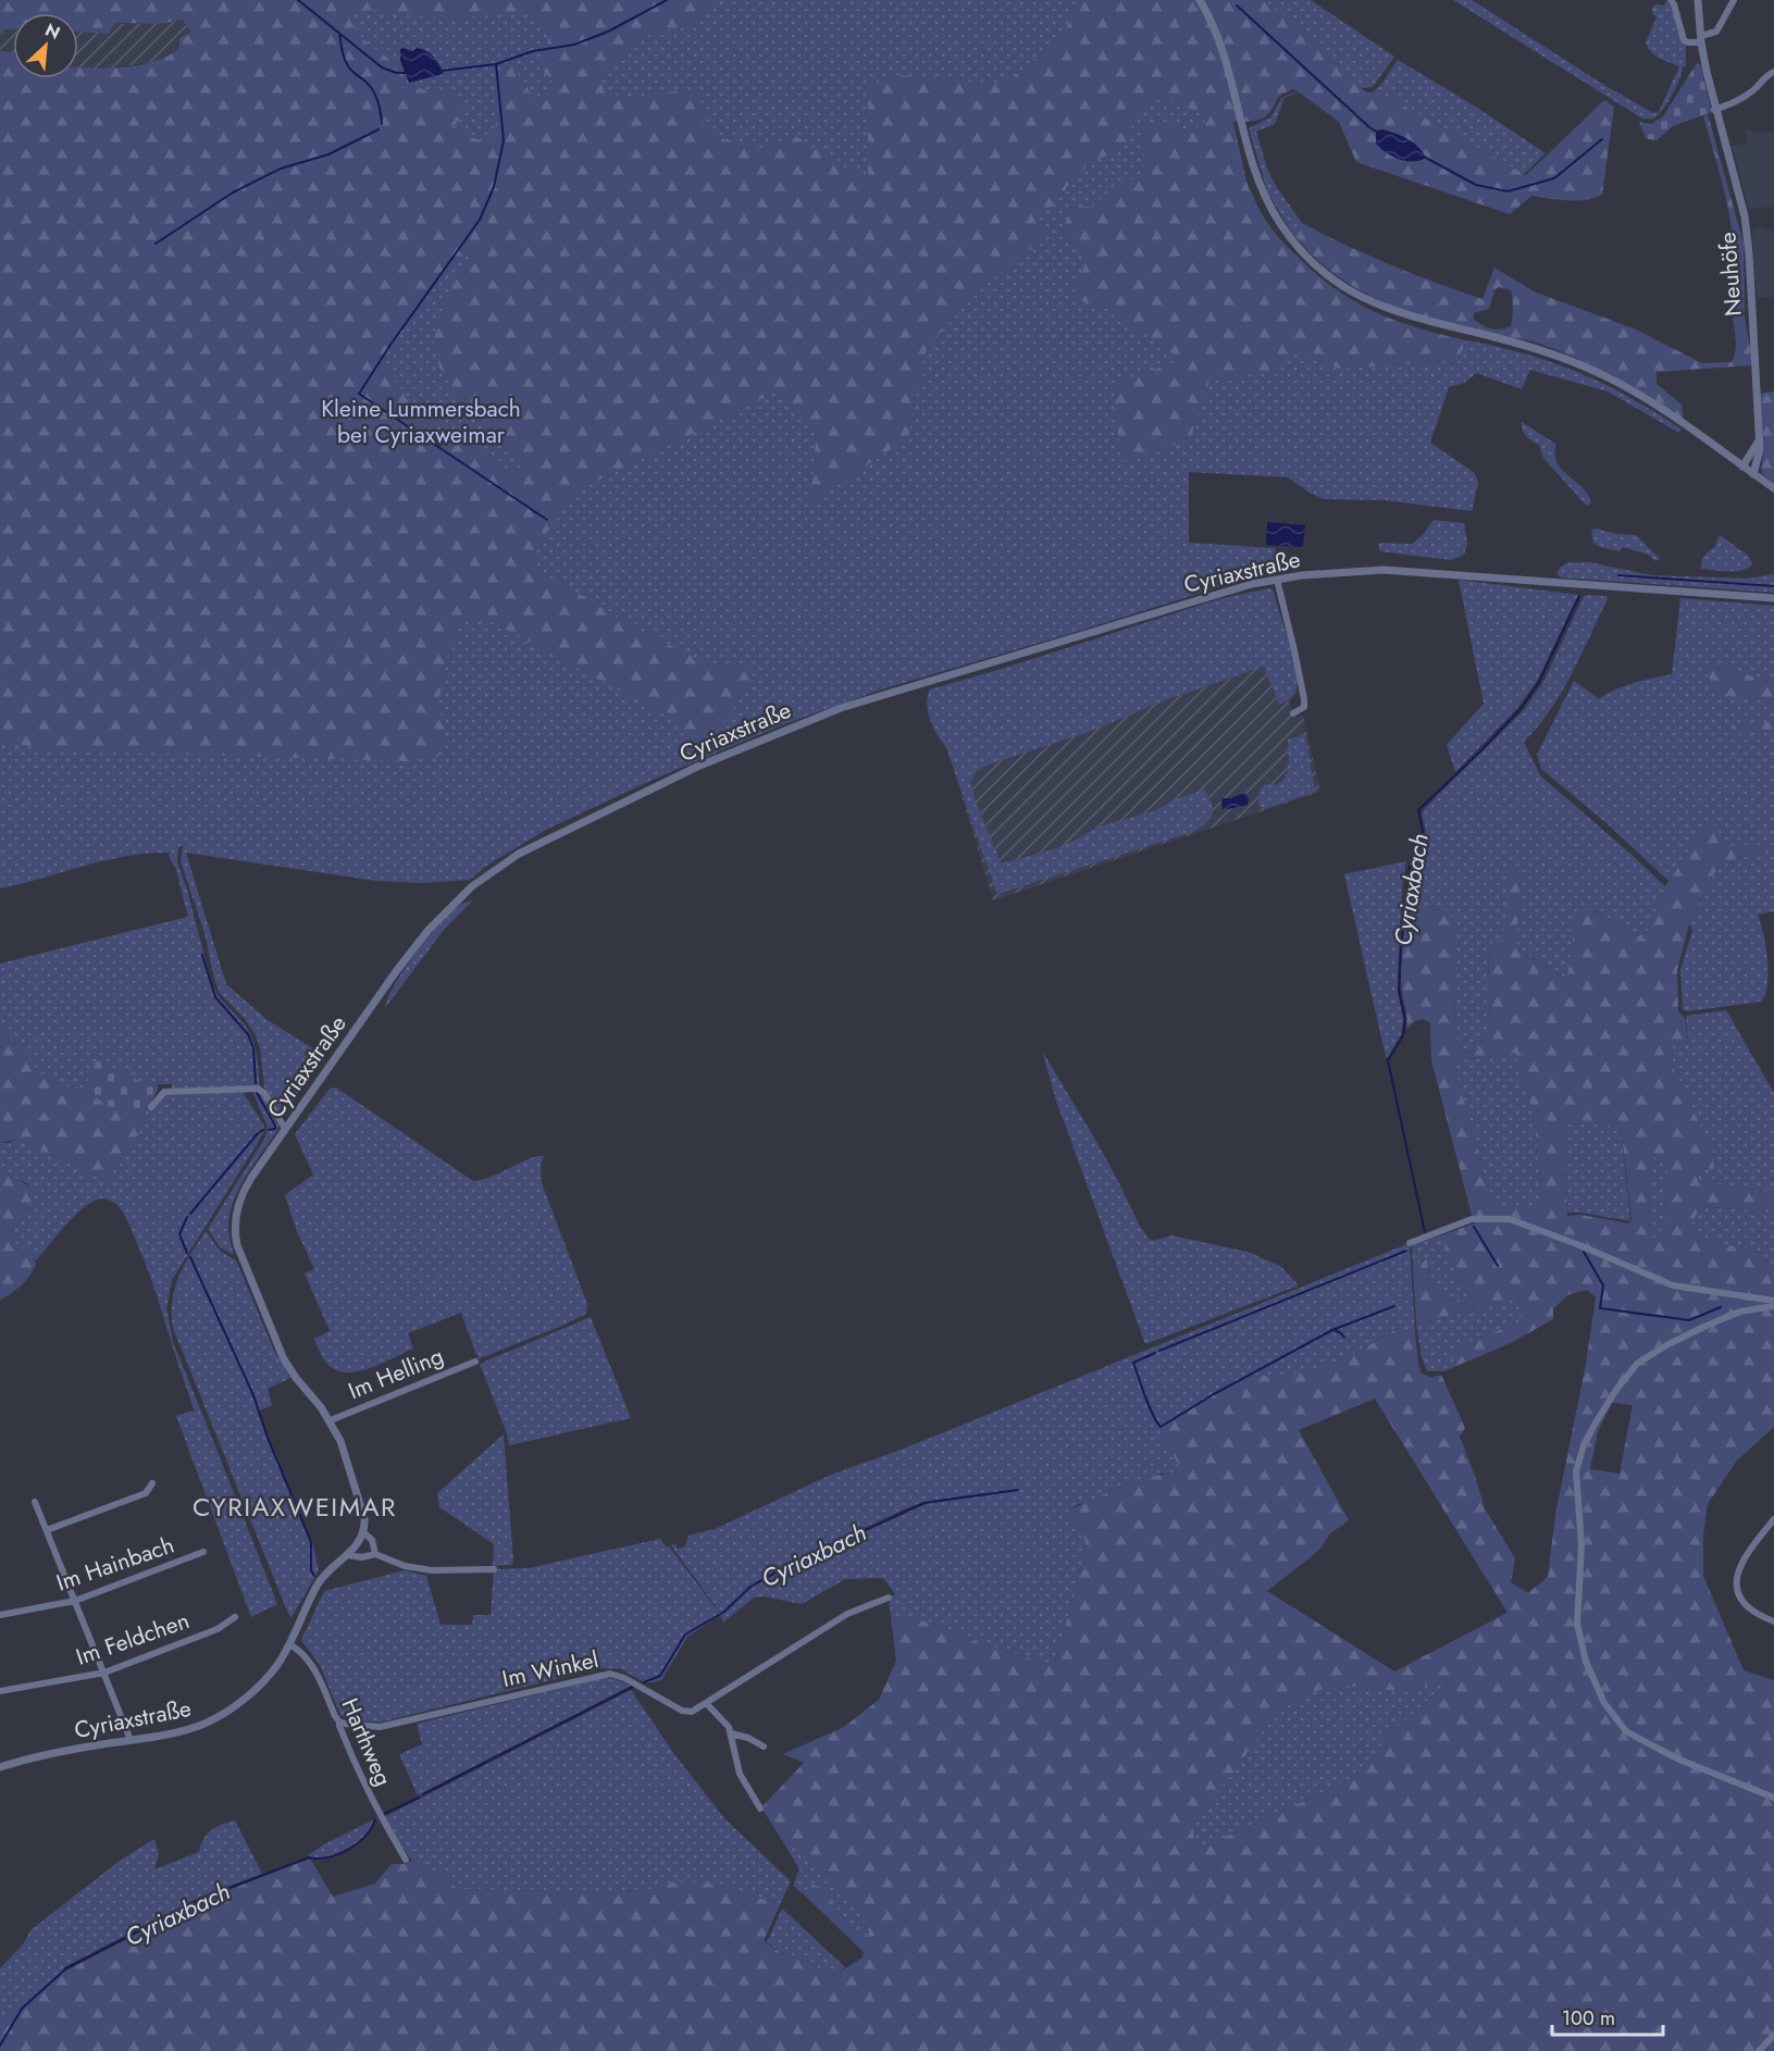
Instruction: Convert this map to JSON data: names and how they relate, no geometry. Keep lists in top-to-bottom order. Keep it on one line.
{"streets":{"street":["Neuhöfe","Cyriaxstraße","Im Helling","Im Hainbach","Im Feldchen","Im Winkel","Harthweg"]},"crossings":[["Cyriaxstraße","Im Helling"],["Cyriaxstraße","Harthweg"],["Im Winkel","Harthweg"]],"districts":["CYRIAXWEIMAR"],"water":["Cyriaxbach"],"parks":["Kleine Lummersbach bei Cyriaxweimar"],"scale_bar":"100 m","north":"top right"}
